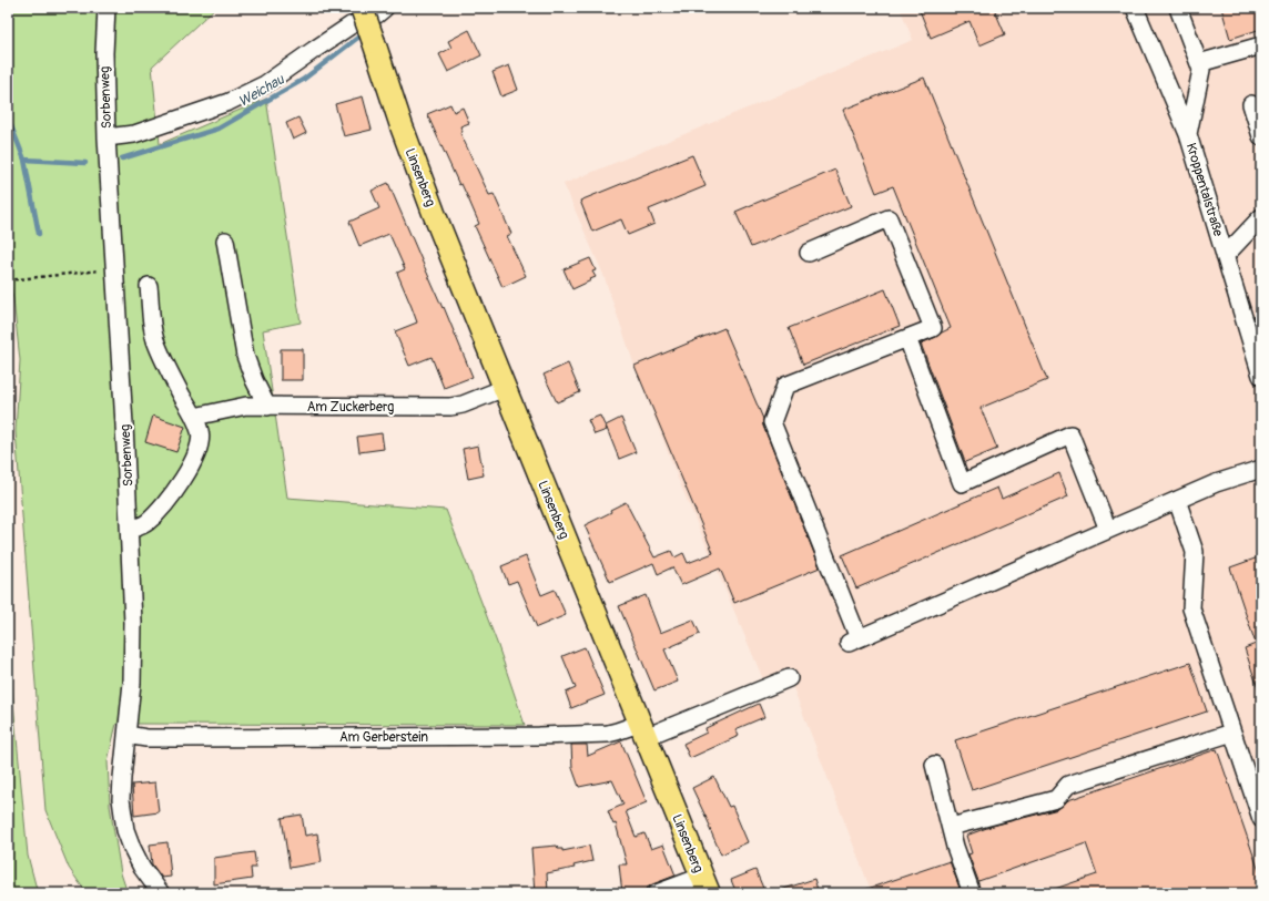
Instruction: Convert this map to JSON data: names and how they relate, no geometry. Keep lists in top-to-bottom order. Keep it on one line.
{"streets":{"main road":["Linsenberg"],"street":["Sorbenweg","Kroppentalstraße","Am Zuckerberg","Am Gerberstein"]},"crossings":[["Sorbenweg","Am Gerberstein"],["Linsenberg","Am Zuckerberg"],["Linsenberg","Am Gerberstein"]],"water":["Weichau"]}
